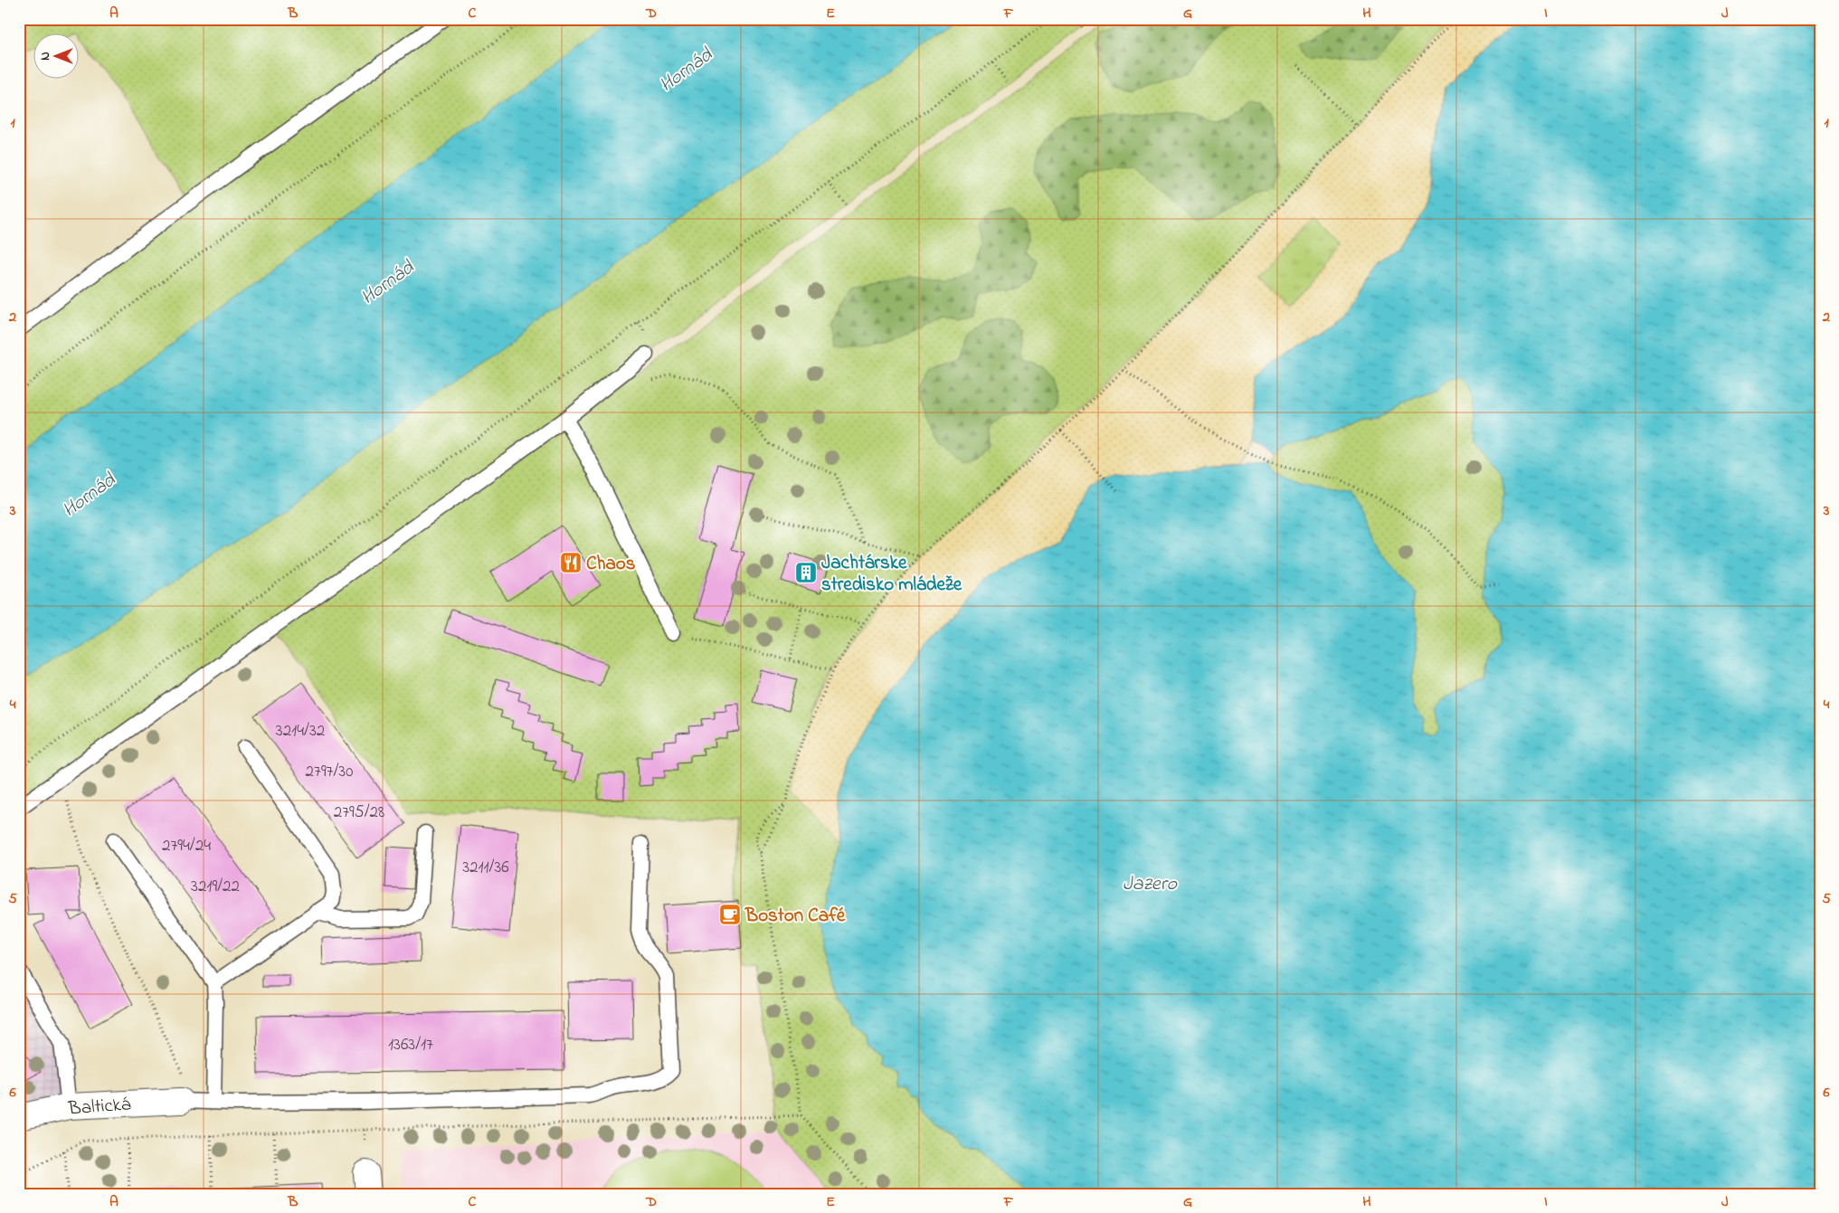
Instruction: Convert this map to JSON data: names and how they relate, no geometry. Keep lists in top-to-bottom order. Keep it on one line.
{"streets":{"street":["Baltická"]},"water":["Hornád","Jazero"],"places":{"restaurant":["Chaos"],"building":["Jachtárske stredisko mládeže"],"cafe":["Boston Café"]},"house_numbers":["3214/32","2797/30","2795/28","2794/24","3211/36","3219/22","1363/17"],"north":"left","grid":{"columns":["A","B","C","D","E","F","G","H","I","J"],"rows":["1","2","3","4","5","6"]}}
